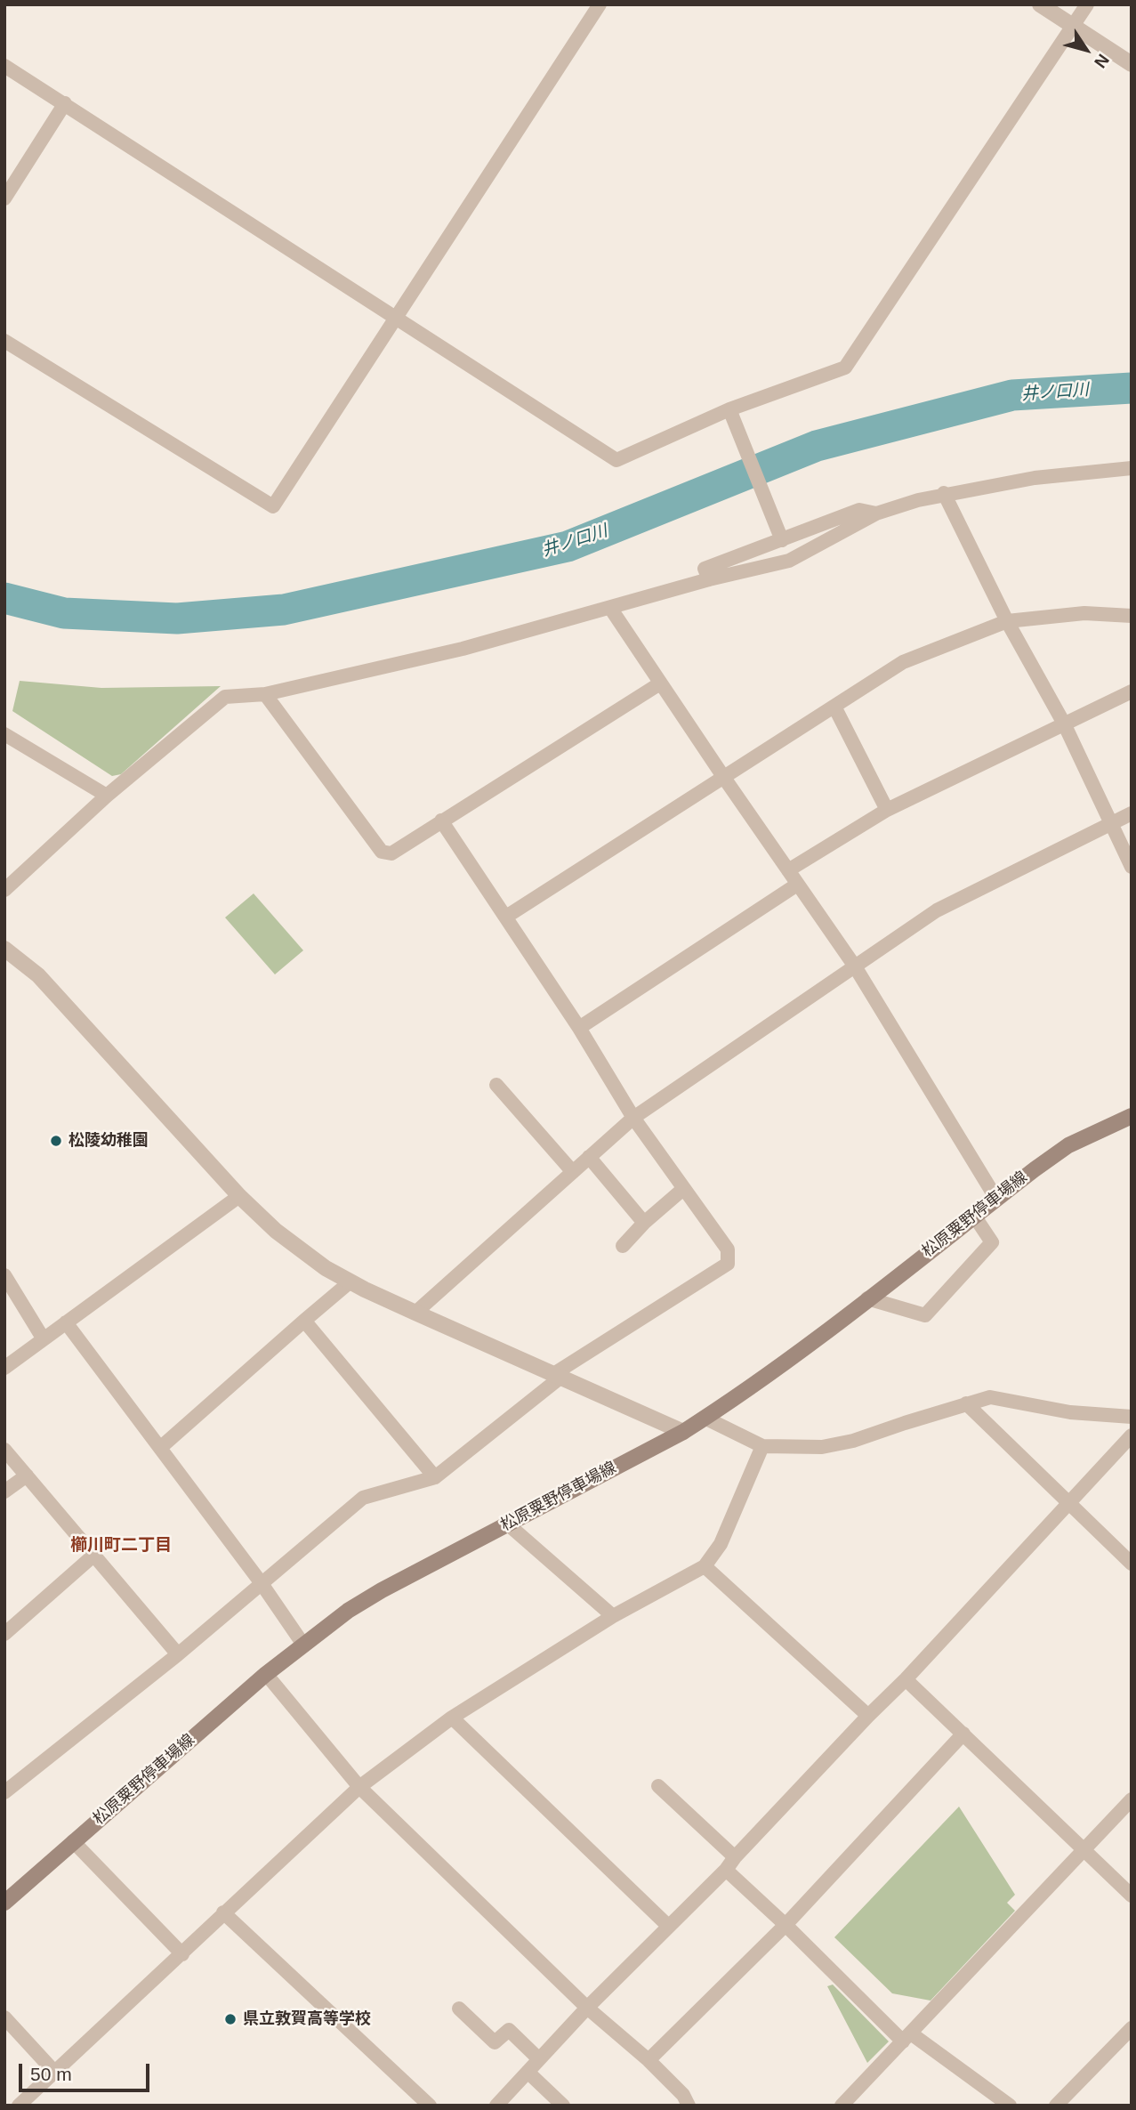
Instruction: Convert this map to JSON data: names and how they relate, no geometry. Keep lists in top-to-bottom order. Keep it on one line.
{"streets":{"main road":["松原粟野停車場線"]},"districts":["櫛川町二丁目"],"water":["井ノ口川"],"places":["松陵幼稚園","県立敦賀高等学校"],"scale_bar":"50 m","north":"bottom right"}
